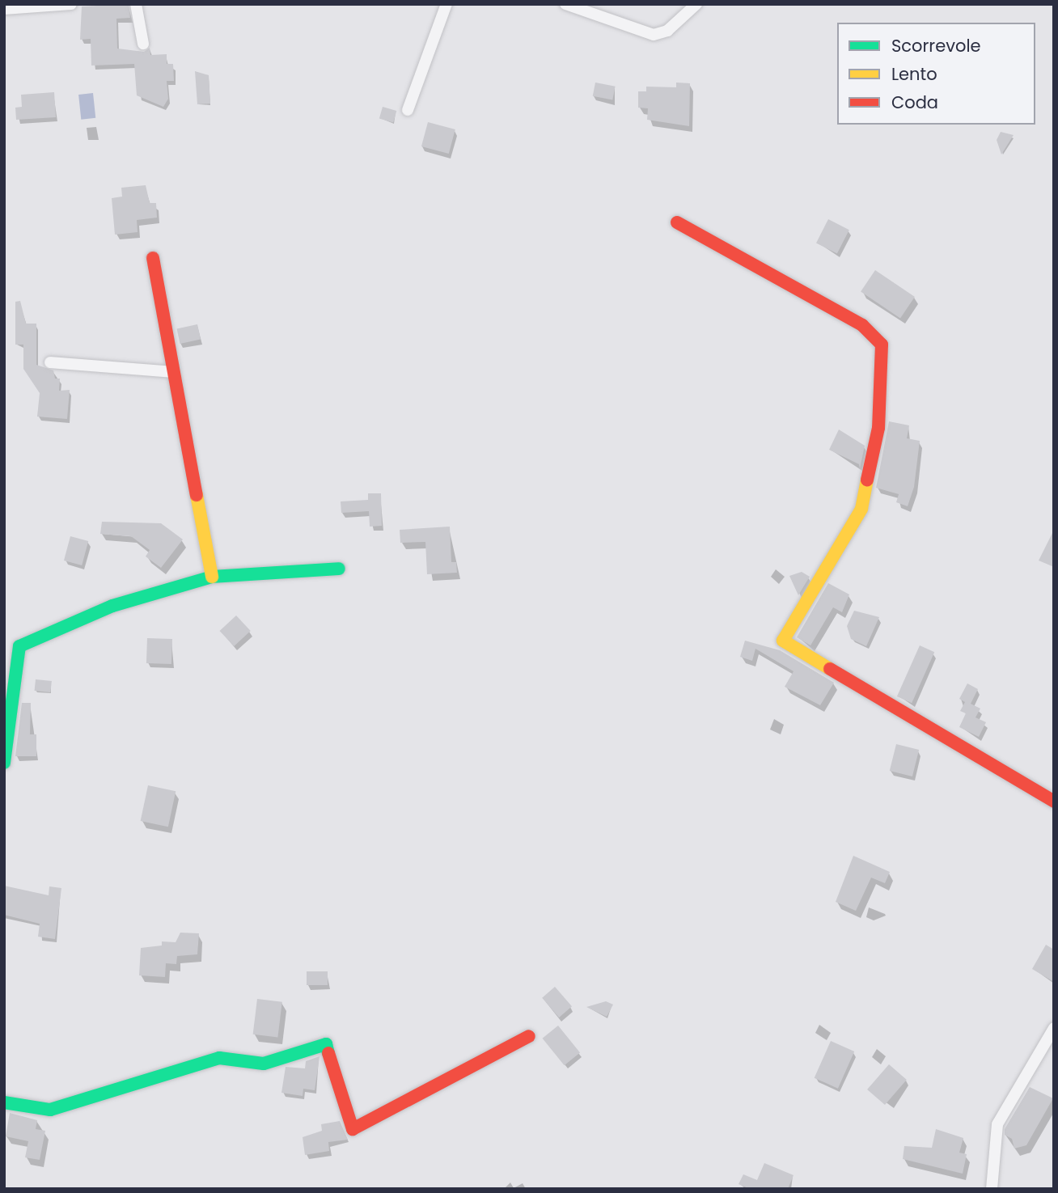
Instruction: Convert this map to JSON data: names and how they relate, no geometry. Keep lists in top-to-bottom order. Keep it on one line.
{"legend":["Scorrevole","Lento","Coda"]}
